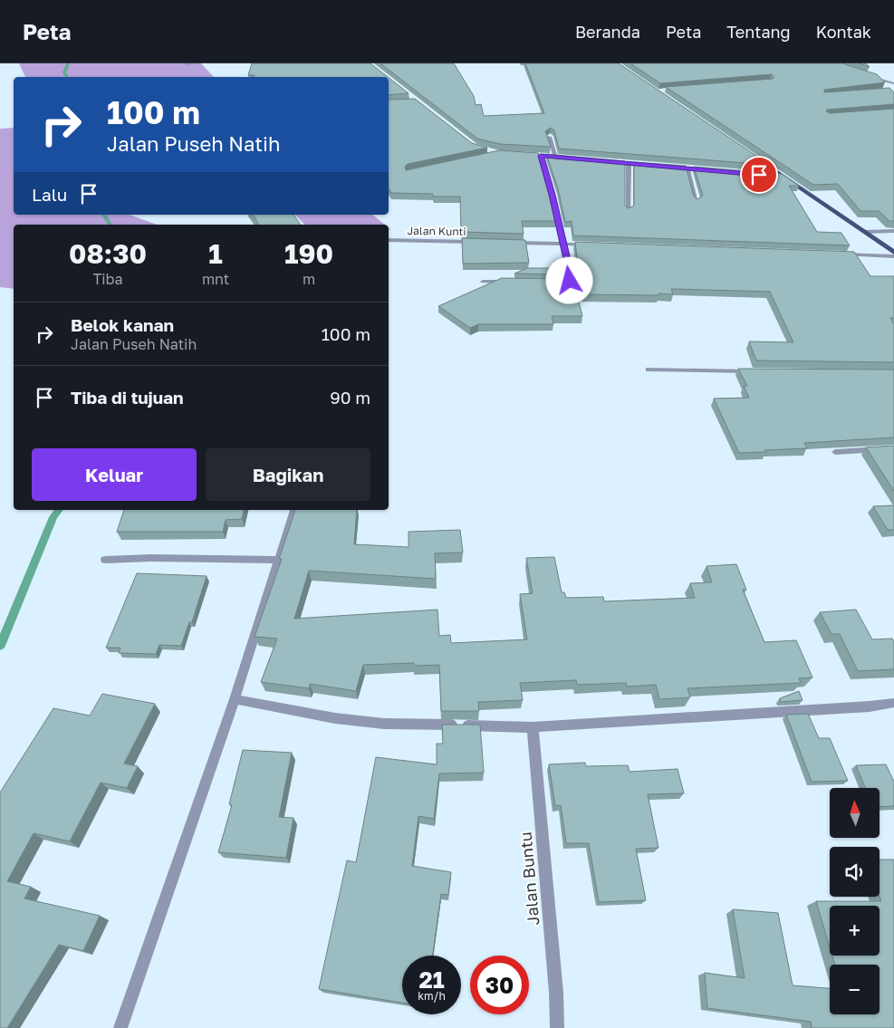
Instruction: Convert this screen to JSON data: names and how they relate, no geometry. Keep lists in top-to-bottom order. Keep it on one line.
{"streets":{"street":["Jalan Kunti","Jalan Buntu"]},"north":"top","page":{"header":"Peta","nav":["Beranda","Peta","Tentang","Kontak"],"turn":["100 m","Jalan Puseh Natih"],"then":"Lalu","eta":["08:30","Tiba","1","mnt","190","m"],"list":[{"name":"Belok kanan","note":"Jalan Puseh Natih","value":"100 m"},{"name":"Tiba di tujuan","value":"90 m"}],"buttons":["Keluar","Bagikan"],"map_buttons":["+","−"],"speed":"21 km/h","limit":"30"}}
